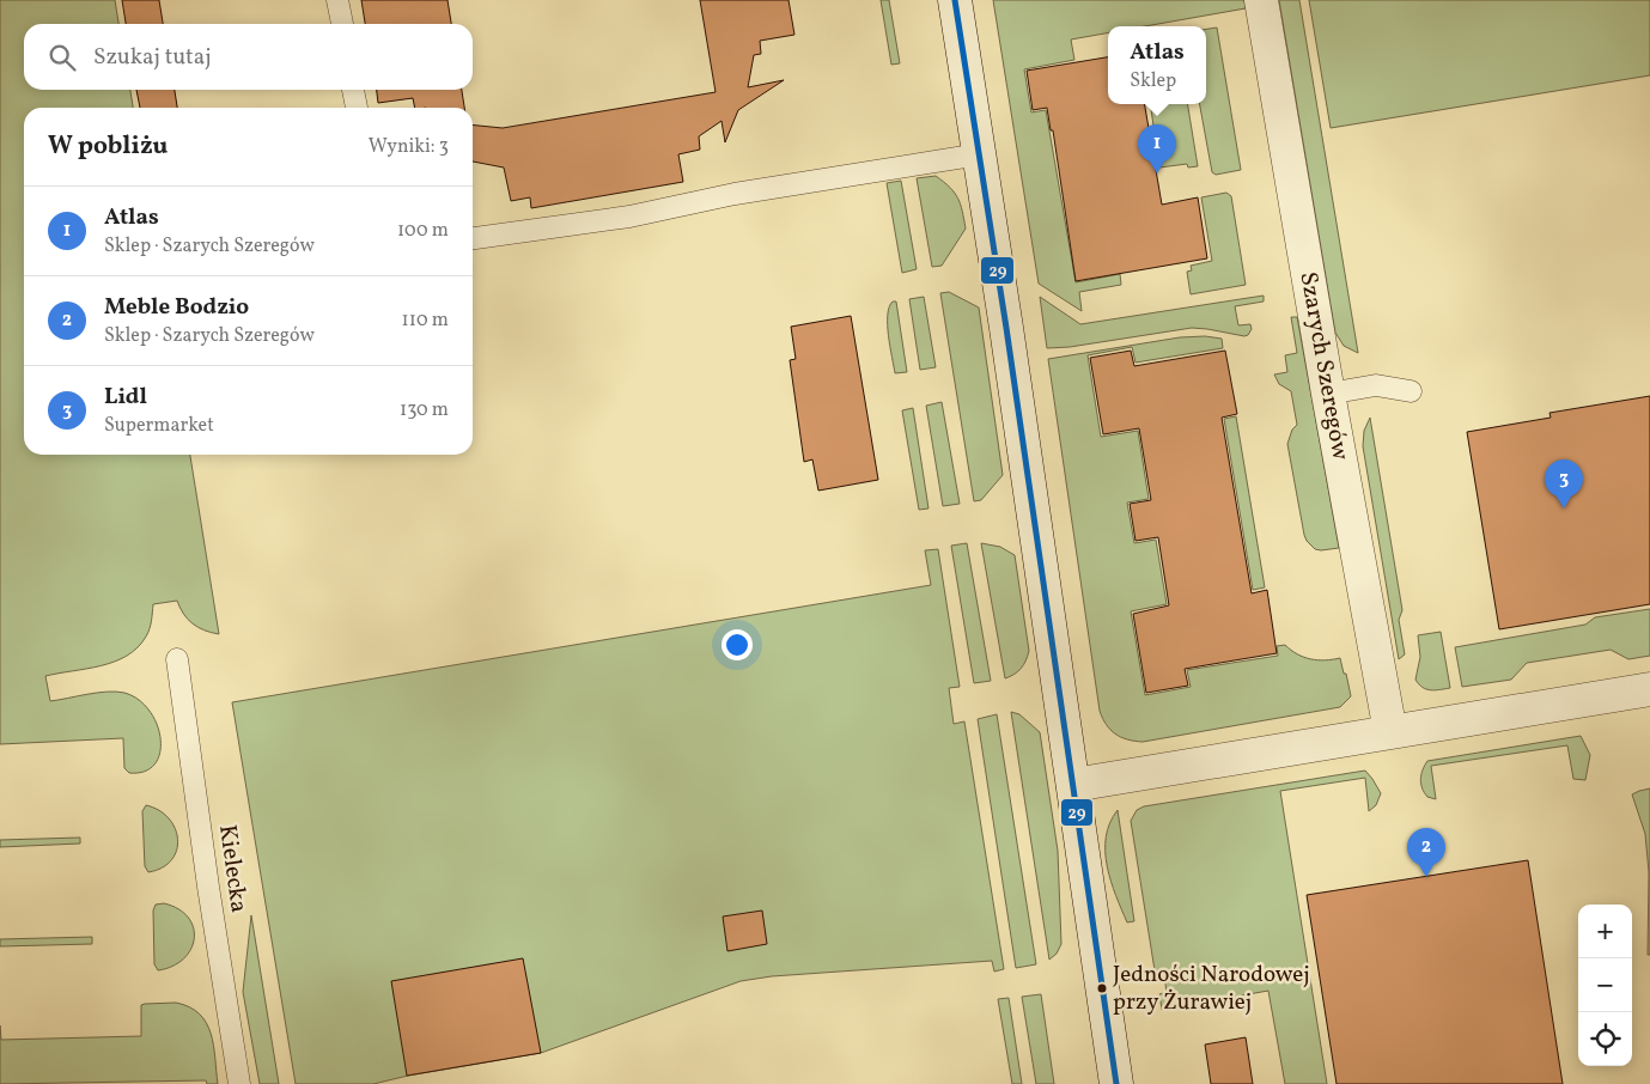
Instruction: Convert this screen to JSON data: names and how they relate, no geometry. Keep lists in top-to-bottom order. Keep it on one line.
{"streets":{"street":["Szarych Szeregów"],"lane":["Kielecka"]},"places":["Jedności Narodowej przy Żurawiej"],"lines":["transit line 29"],"page":{"search":"Szukaj tutaj","popup":["Atlas","Sklep"],"heading":["W pobliżu","Wyniki: 3"],"pins":["1","3","2"],"list":[{"mark":"1","name":"Atlas","note":"Sklep · Szarych Szeregów","value":"100 m"},{"mark":"2","name":"Meble Bodzio","note":"Sklep · Szarych Szeregów","value":"110 m"},{"mark":"3","name":"Lidl","note":"Supermarket","value":"130 m"}],"map_buttons":["+","−"]}}
